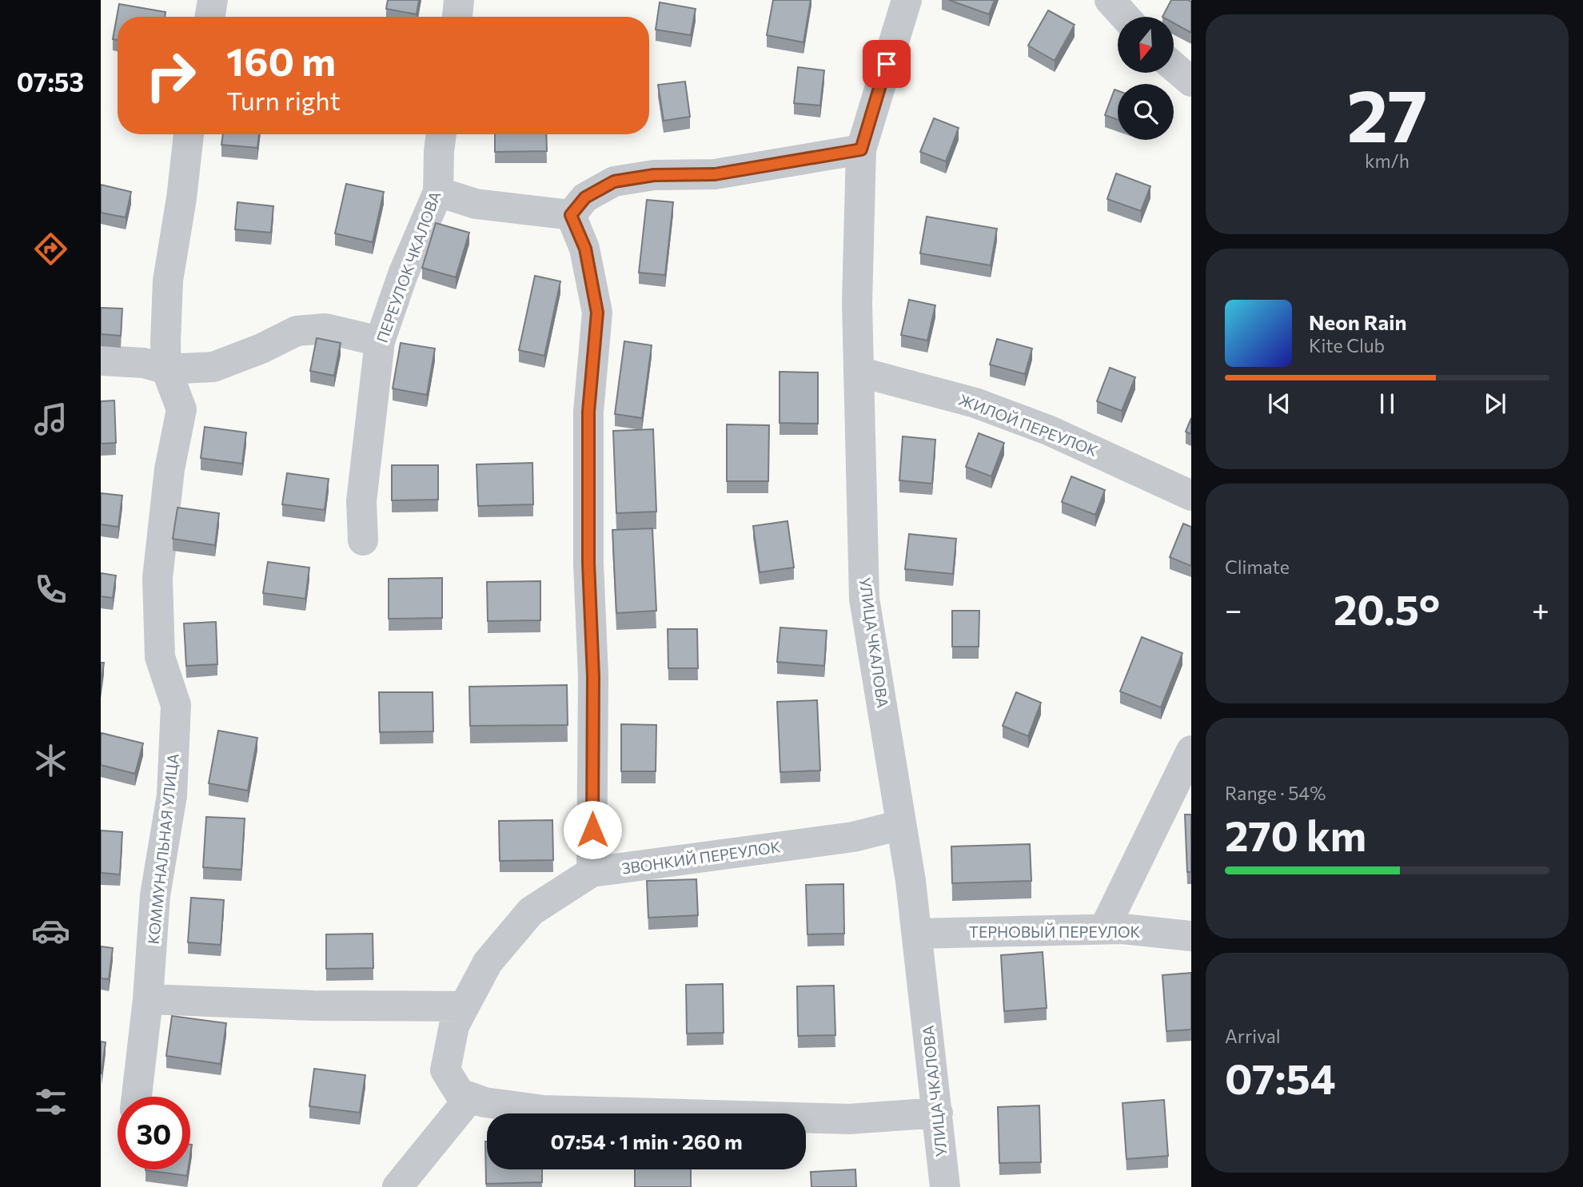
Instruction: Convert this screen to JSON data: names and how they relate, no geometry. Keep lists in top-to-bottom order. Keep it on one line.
{"streets":{"street":["ПЕРЕУЛОК ЧКАЛОВА","ЖИЛОЙ ПЕРЕУЛОК","УЛИЦА ЧКАЛОВА","КОММУНАЛЬНАЯ УЛИЦА","ЗВОНКИЙ ПЕРЕУЛОК","ТЕРНОВЫЙ ПЕРЕУЛОК"]},"crossings":[["ЖИЛОЙ ПЕРЕУЛОК","УЛИЦА ЧКАЛОВА"],["УЛИЦА ЧКАЛОВА","ЗВОНКИЙ ПЕРЕУЛОК"],["УЛИЦА ЧКАЛОВА","ТЕРНОВЫЙ ПЕРЕУЛОК"]],"north":"bottom","page":{"tabs":"07:53","tile":[["27","km/h"],"Climate",["Range · 54%","270 km"],["Arrival","07:54"]],"turn":["160 m","Turn right"],"song":["Neon Rain","Kite Club"],"heat":["−","20.5°","+"],"limit":"30","trip":"07:54 · 1 min · 260 m"}}
